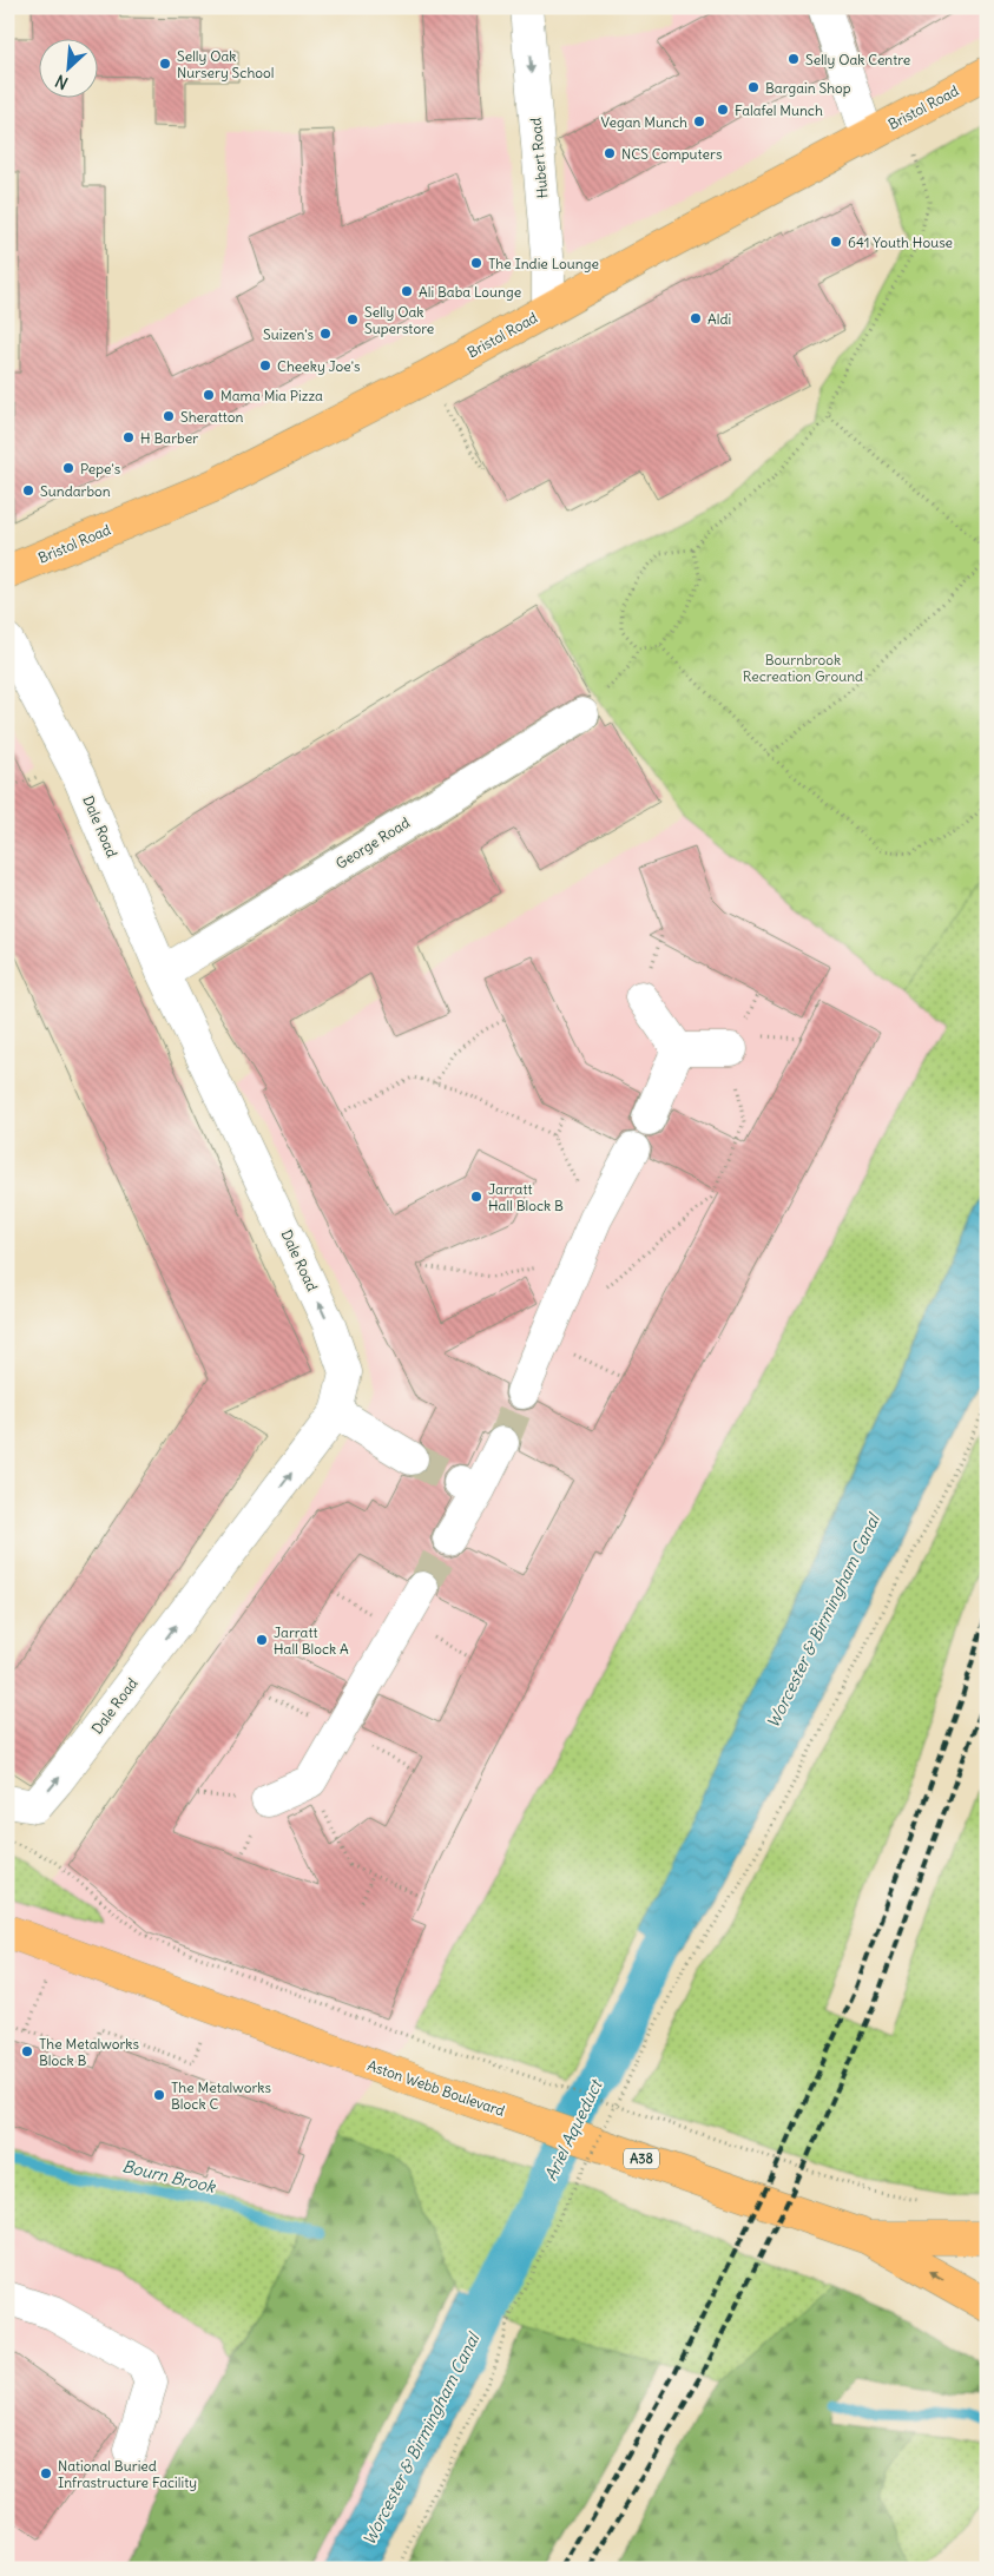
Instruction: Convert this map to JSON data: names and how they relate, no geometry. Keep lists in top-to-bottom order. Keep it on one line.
{"streets":{"main road":["Bristol Road","Aston Webb Boulevard","A38"],"street":["Hubert Road","Dale Road","George Road"]},"crossings":[["Bristol Road","Hubert Road"],["Dale Road","George Road"]],"one_way":["Hubert Road"],"water":["Worcester & Birmingham Canal","Ariel Aqueduct","Bourn Brook"],"parks":["Bournbrook Recreation Ground"],"places":["Selly Oak Centre","Selly Oak Nursery School","Bargain Shop","Falafel Munch","Vegan Munch","NCS Computers","641 Youth House","The Indie Lounge","Ali Baba Lounge","Aldi","Selly Oak Superstore","Suizen's","Cheeky Joe's","Mama Mia Pizza","Sheratton","H Barber","Pepe's","Sundarbon","Jarratt Hall Block B","Jarratt Hall Block A","The Metalworks Block B","The Metalworks Block C","National Buried Infrastructure Facility"],"north":"bottom left"}
